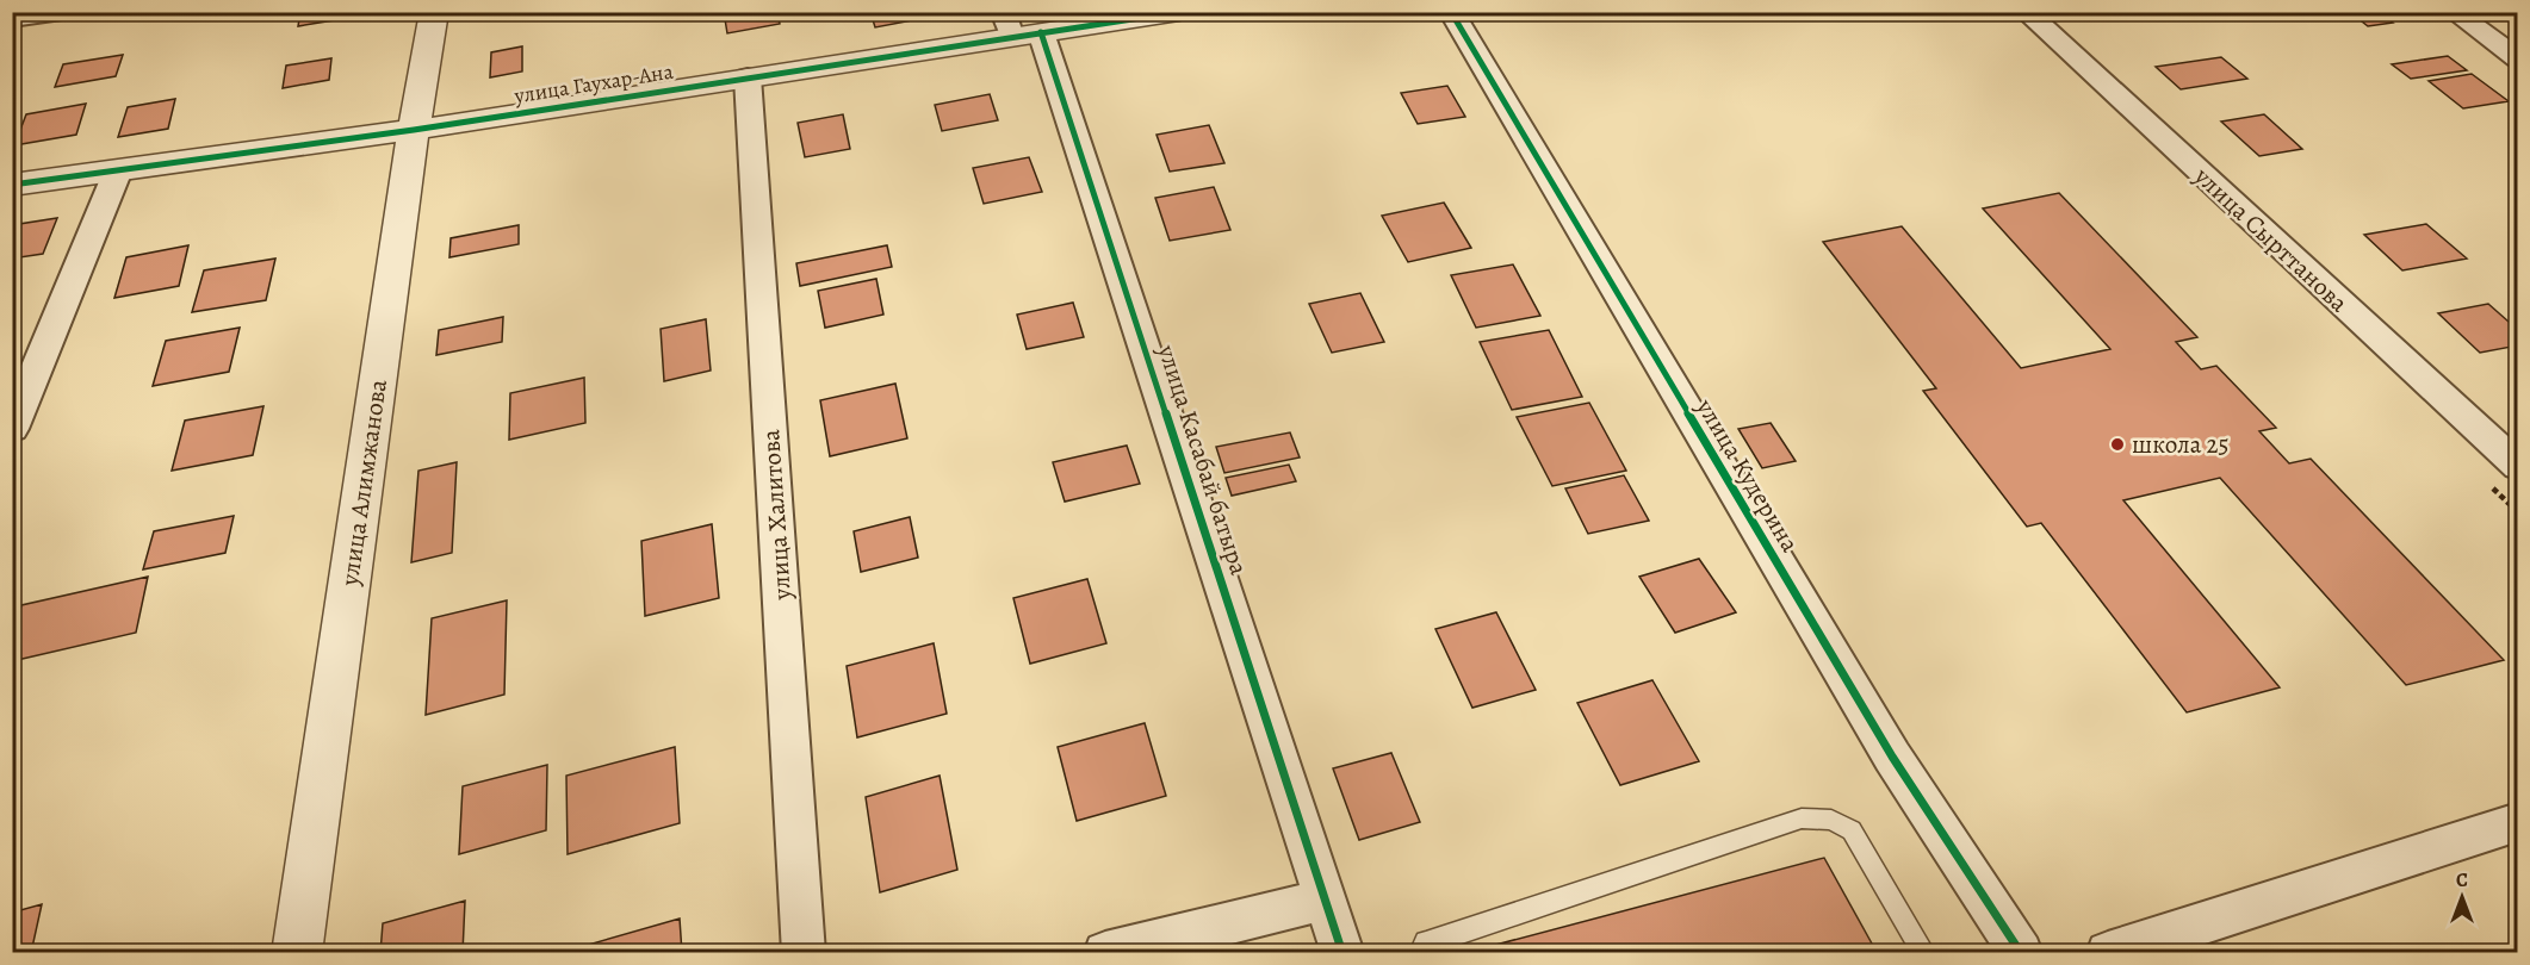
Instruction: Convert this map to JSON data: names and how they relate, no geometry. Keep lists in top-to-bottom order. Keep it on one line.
{"streets":{"street":["улица Гаухар-Ана","улица Сырттанова","улица Касабай батыра","улица Кудерина","улица Алимжанова","улица Халитова"]},"crossings":[["улица Гаухар-Ана","улица Касабай батыра"],["улица Гаухар-Ана","улица Алимжанова"],["улица Гаухар-Ана","улица Халитова"]],"places":["школа 25"],"north":"top"}
